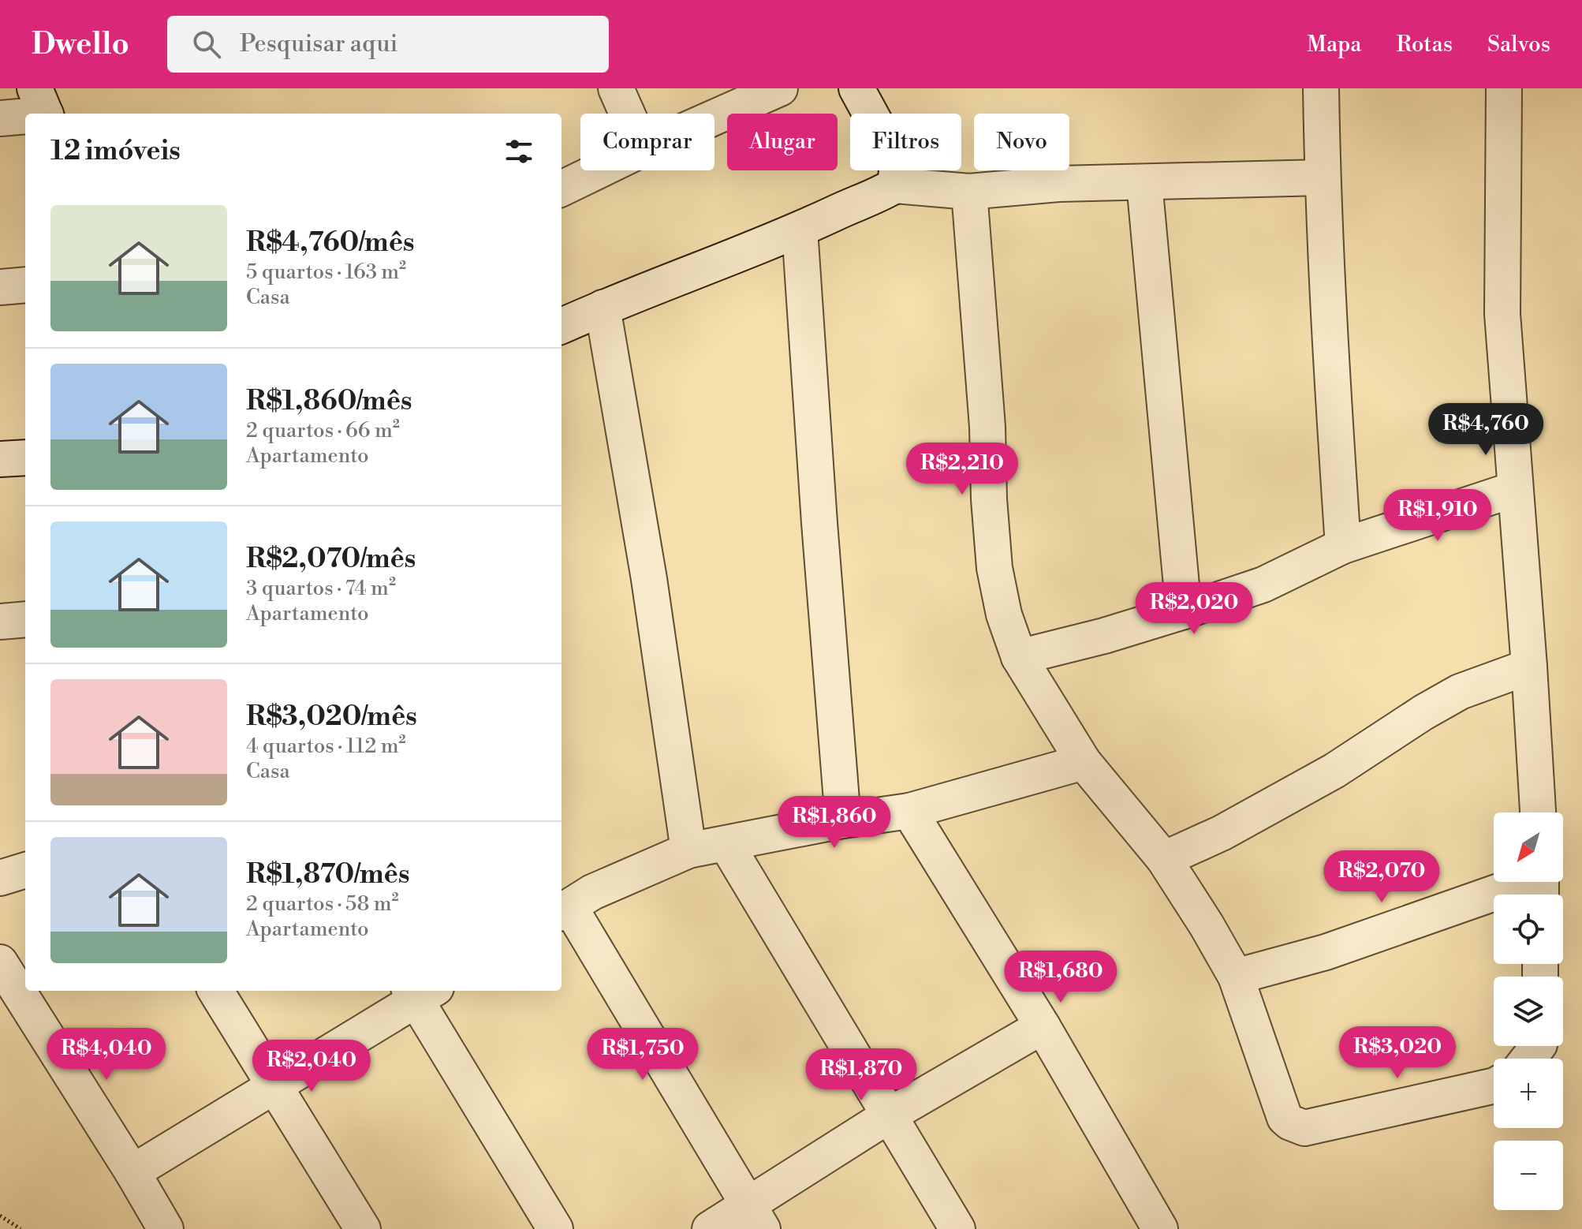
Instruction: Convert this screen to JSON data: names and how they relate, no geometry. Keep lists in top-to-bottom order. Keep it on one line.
{"north":"bottom left","page":{"header":"Dwello","search":"Pesquisar aqui","nav":["Mapa","Rotas","Salvos"],"chip":["Comprar","Alugar","Filtros","Novo"],"heading":"12 imóveis","list":[{"name":"R$4,760/mês","note":"5 quartos · 163 m² · Casa"},{"name":"R$1,860/mês","note":"2 quartos · 66 m² · Apartamento"},{"name":"R$2,070/mês","note":"3 quartos · 74 m² · Apartamento"},{"name":"R$3,020/mês","note":"4 quartos · 112 m² · Casa"},{"name":"R$1,870/mês","note":"2 quartos · 58 m² · Apartamento"}],"price":["R$4,760","R$2,210","R$1,910","R$2,020","R$1,860","R$2,070","R$1,680","R$3,020","R$4,040","R$1,750","R$2,040","R$1,870"],"map_buttons":["+","−"]}}
